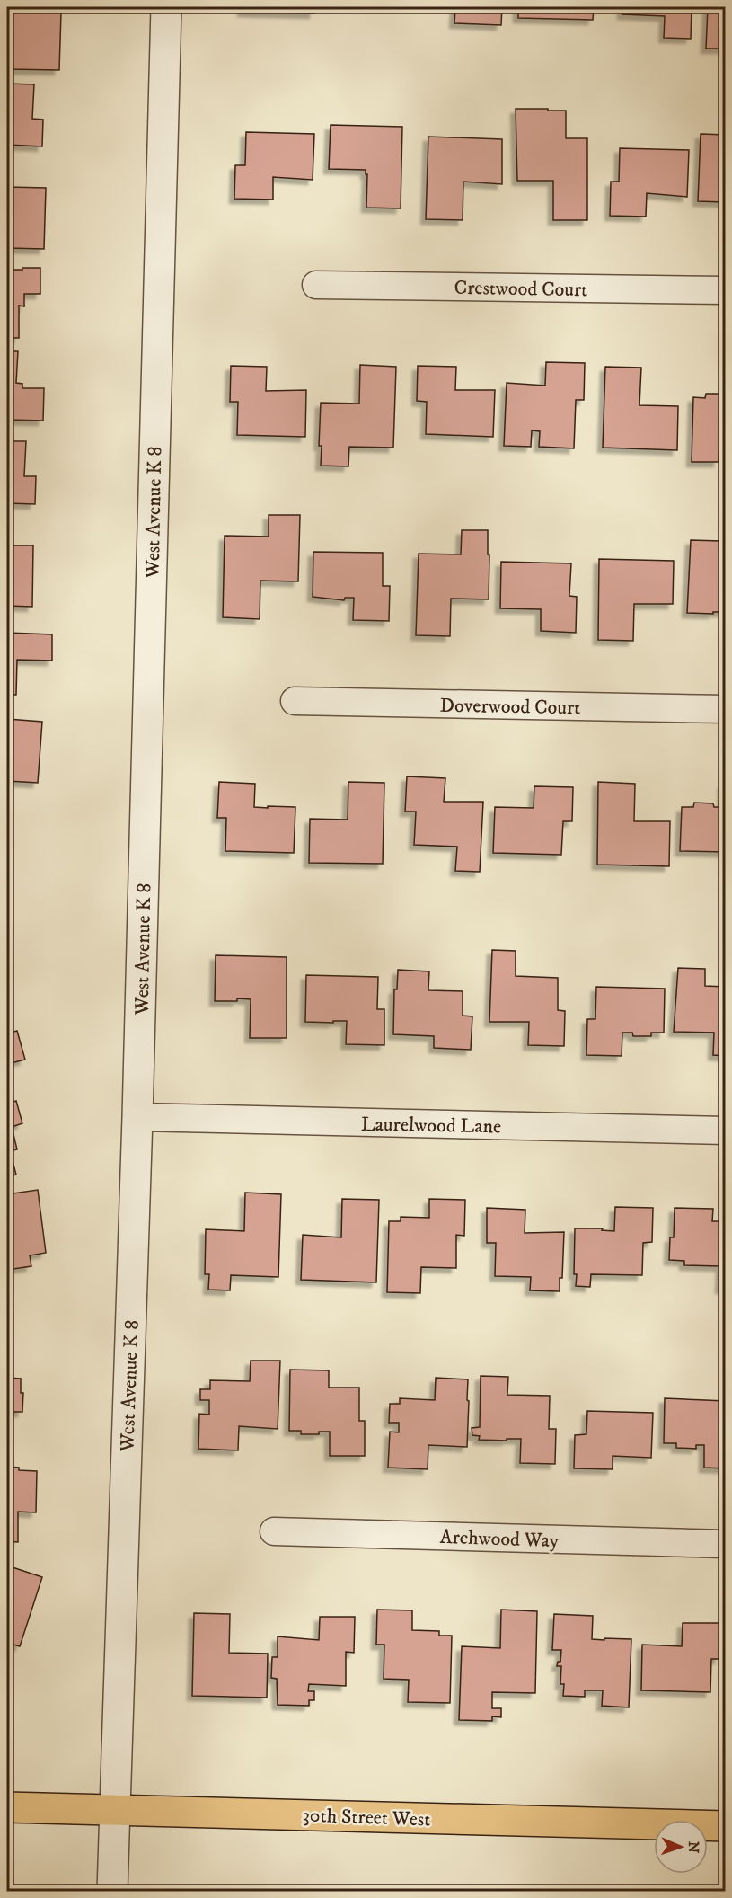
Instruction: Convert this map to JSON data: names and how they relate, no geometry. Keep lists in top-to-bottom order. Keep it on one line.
{"streets":{"main road":["30th Street West"],"street":["Crestwood Court","West Avenue K 8","Doverwood Court","Laurelwood Lane","Archwood Way"]},"crossings":[["West Avenue K 8","Laurelwood Lane"],["West Avenue K 8","30th Street West"]],"north":"right"}
